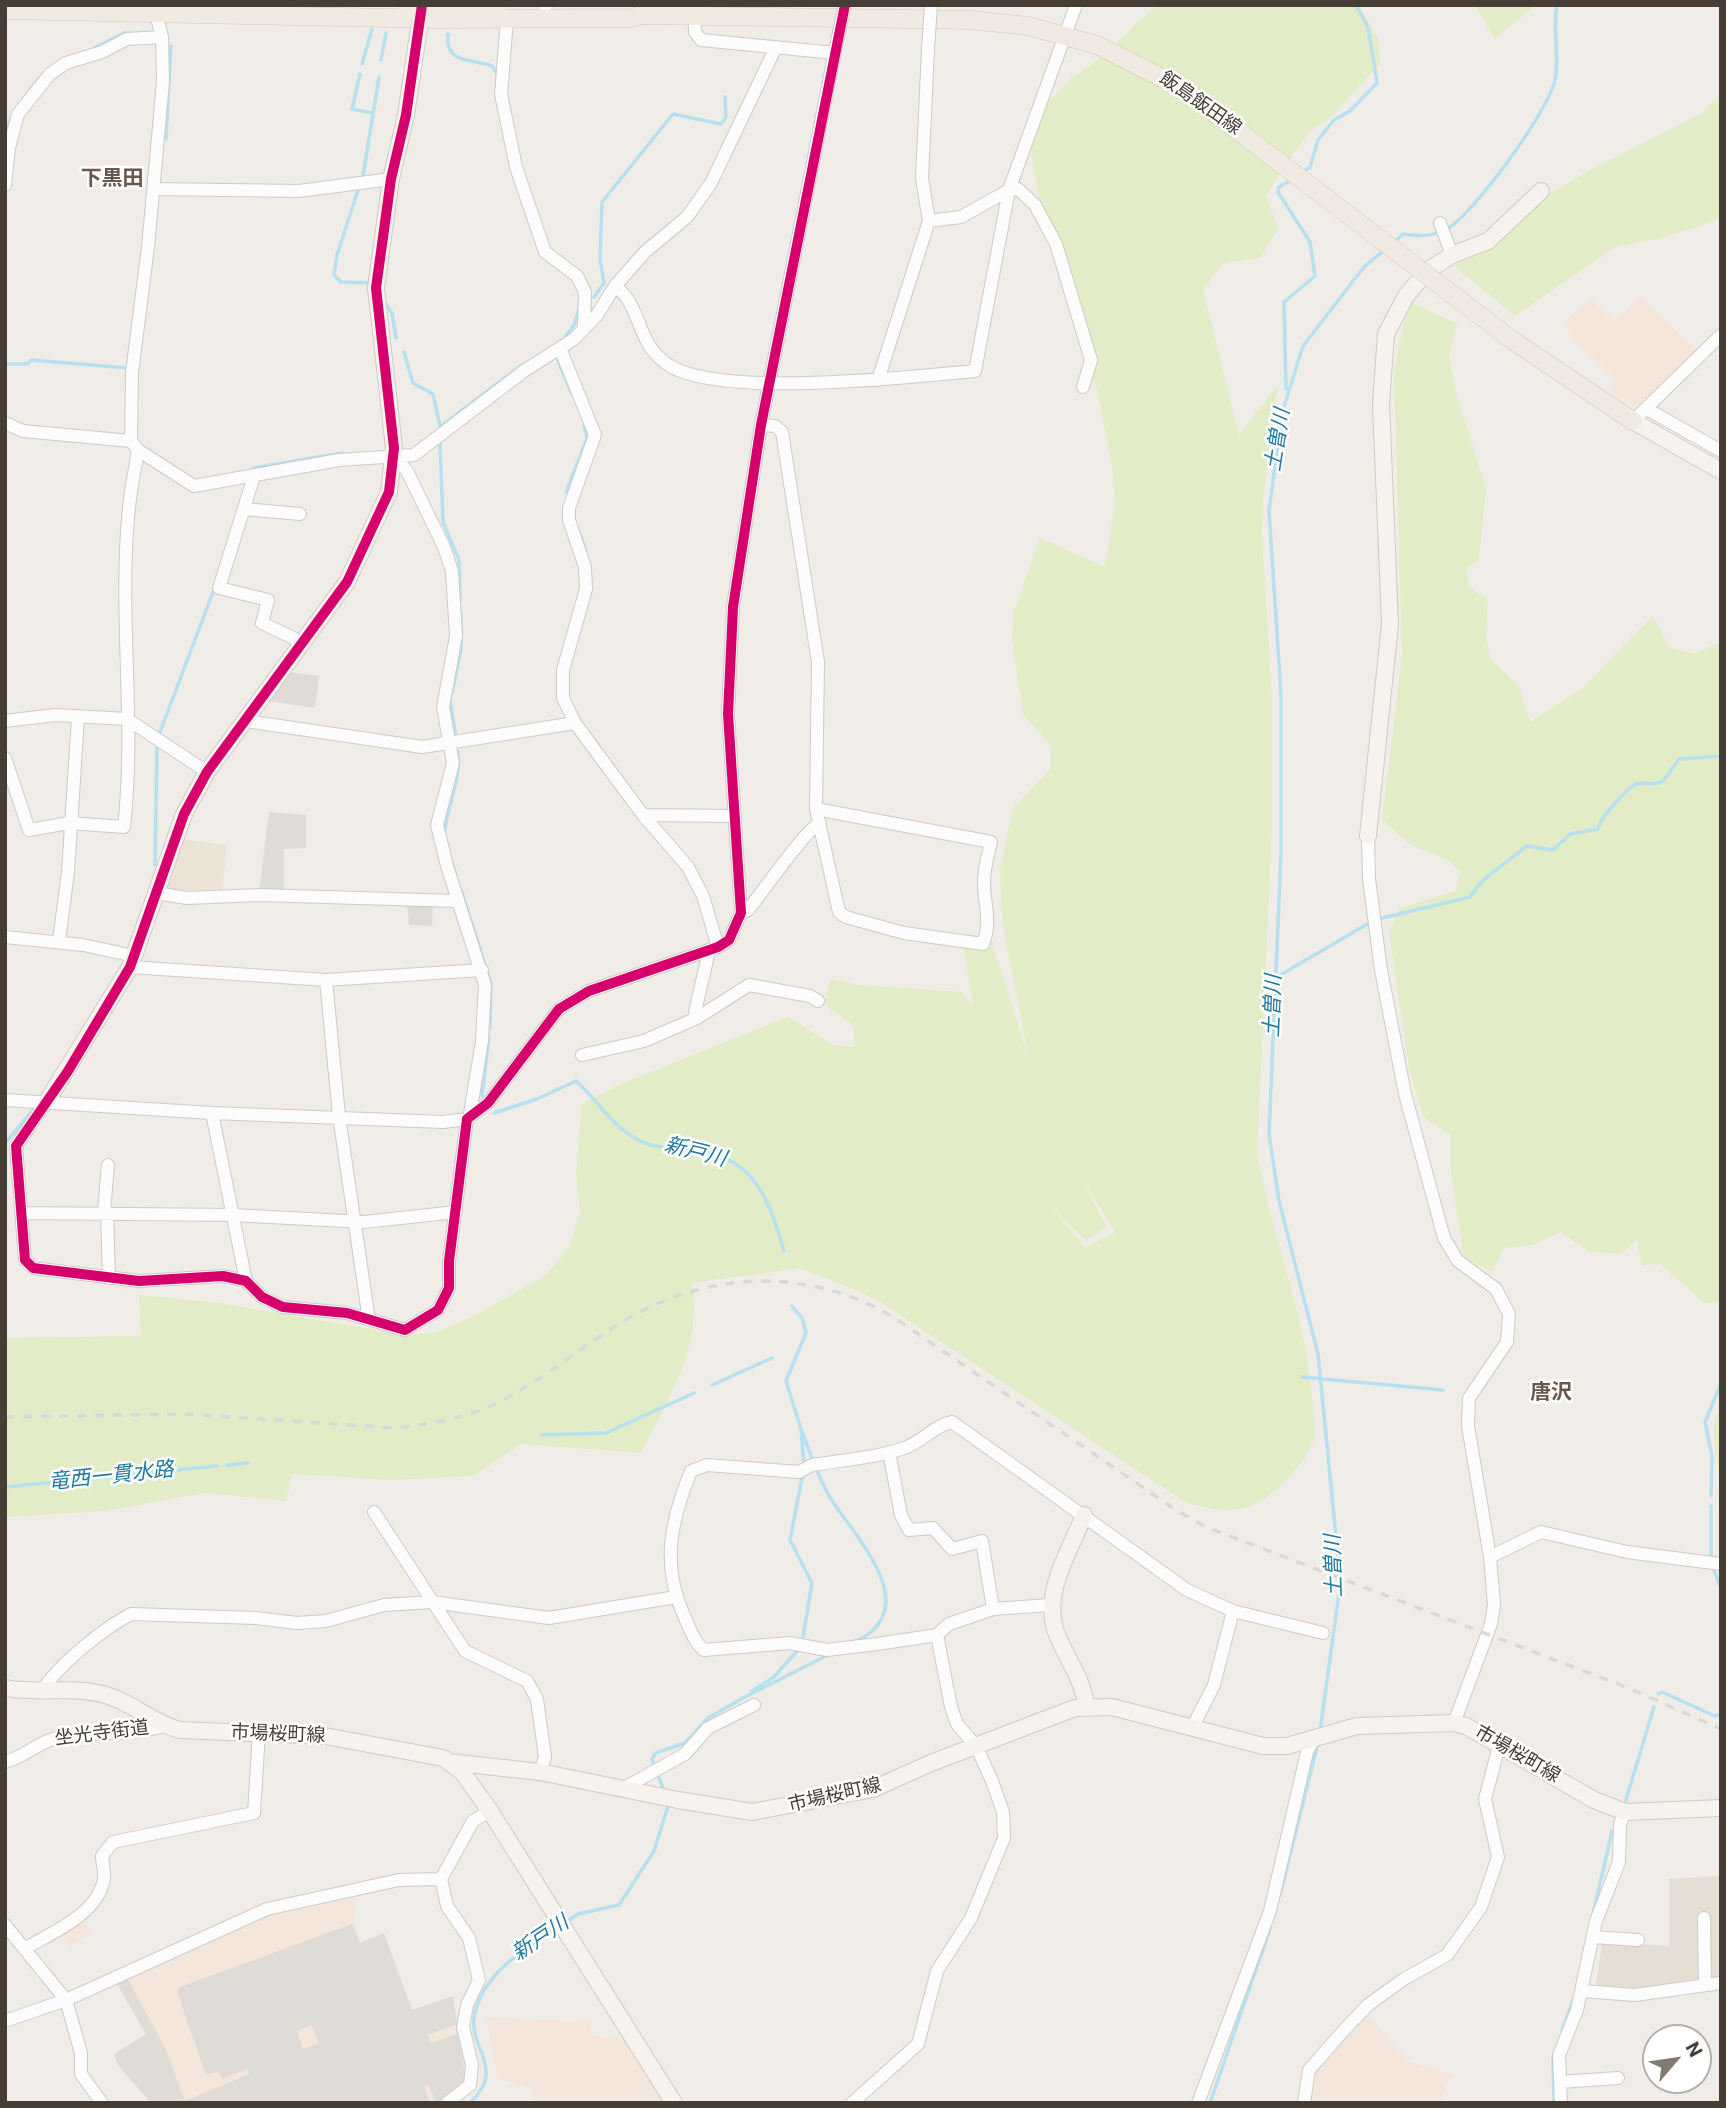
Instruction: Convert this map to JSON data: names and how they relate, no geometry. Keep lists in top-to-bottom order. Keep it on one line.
{"streets":{"main road":["飯島飯田線"],"street":["坐光寺街道","市場桜町線"]},"crossings":[["坐光寺街道","市場桜町線"]],"districts":["下黒田","唐沢"],"water":["土曽川","新戸川","竜西一貫水路"],"north":"top right"}
